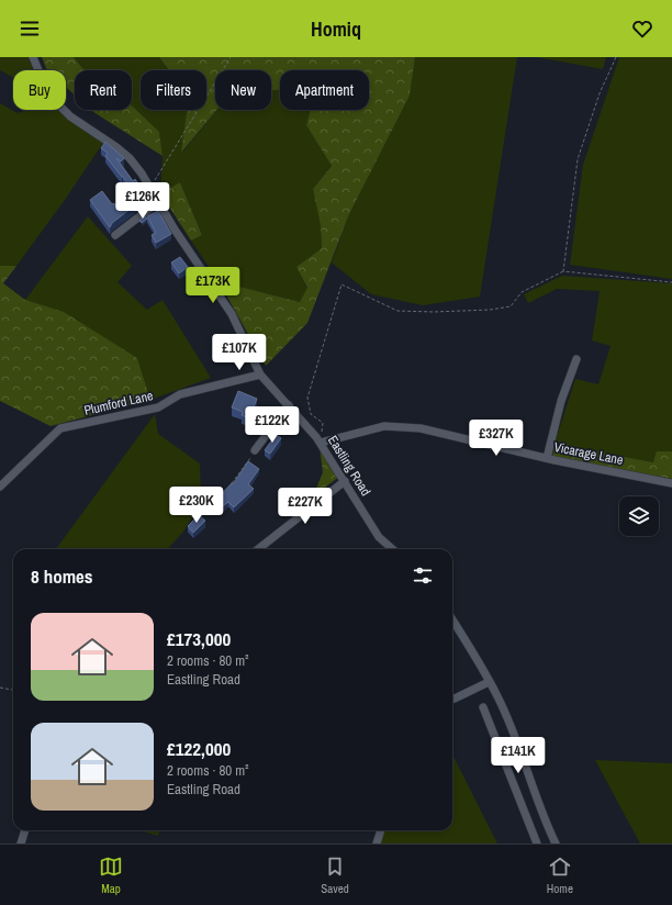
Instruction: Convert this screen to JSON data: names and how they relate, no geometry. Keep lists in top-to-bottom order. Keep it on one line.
{"streets":{"street":["Plumford Lane","Vicarage Lane","Eastling Road"]},"crossings":[["Plumford Lane","Eastling Road"],["Vicarage Lane","Eastling Road"]],"page":{"header":"Homiq","chip":["Buy","Rent","Filters","New","Apartment"],"price":["£126K","£173K","£107K","£122K","£327K","£230K","£227K","£141K"],"heading":"8 homes","list":[{"name":"£173,000","note":"2 rooms · 80 m² · Eastling Road"},{"name":"£122,000","note":"2 rooms · 80 m² · Eastling Road"}],"tabs":["Map","Saved","Home"]}}
